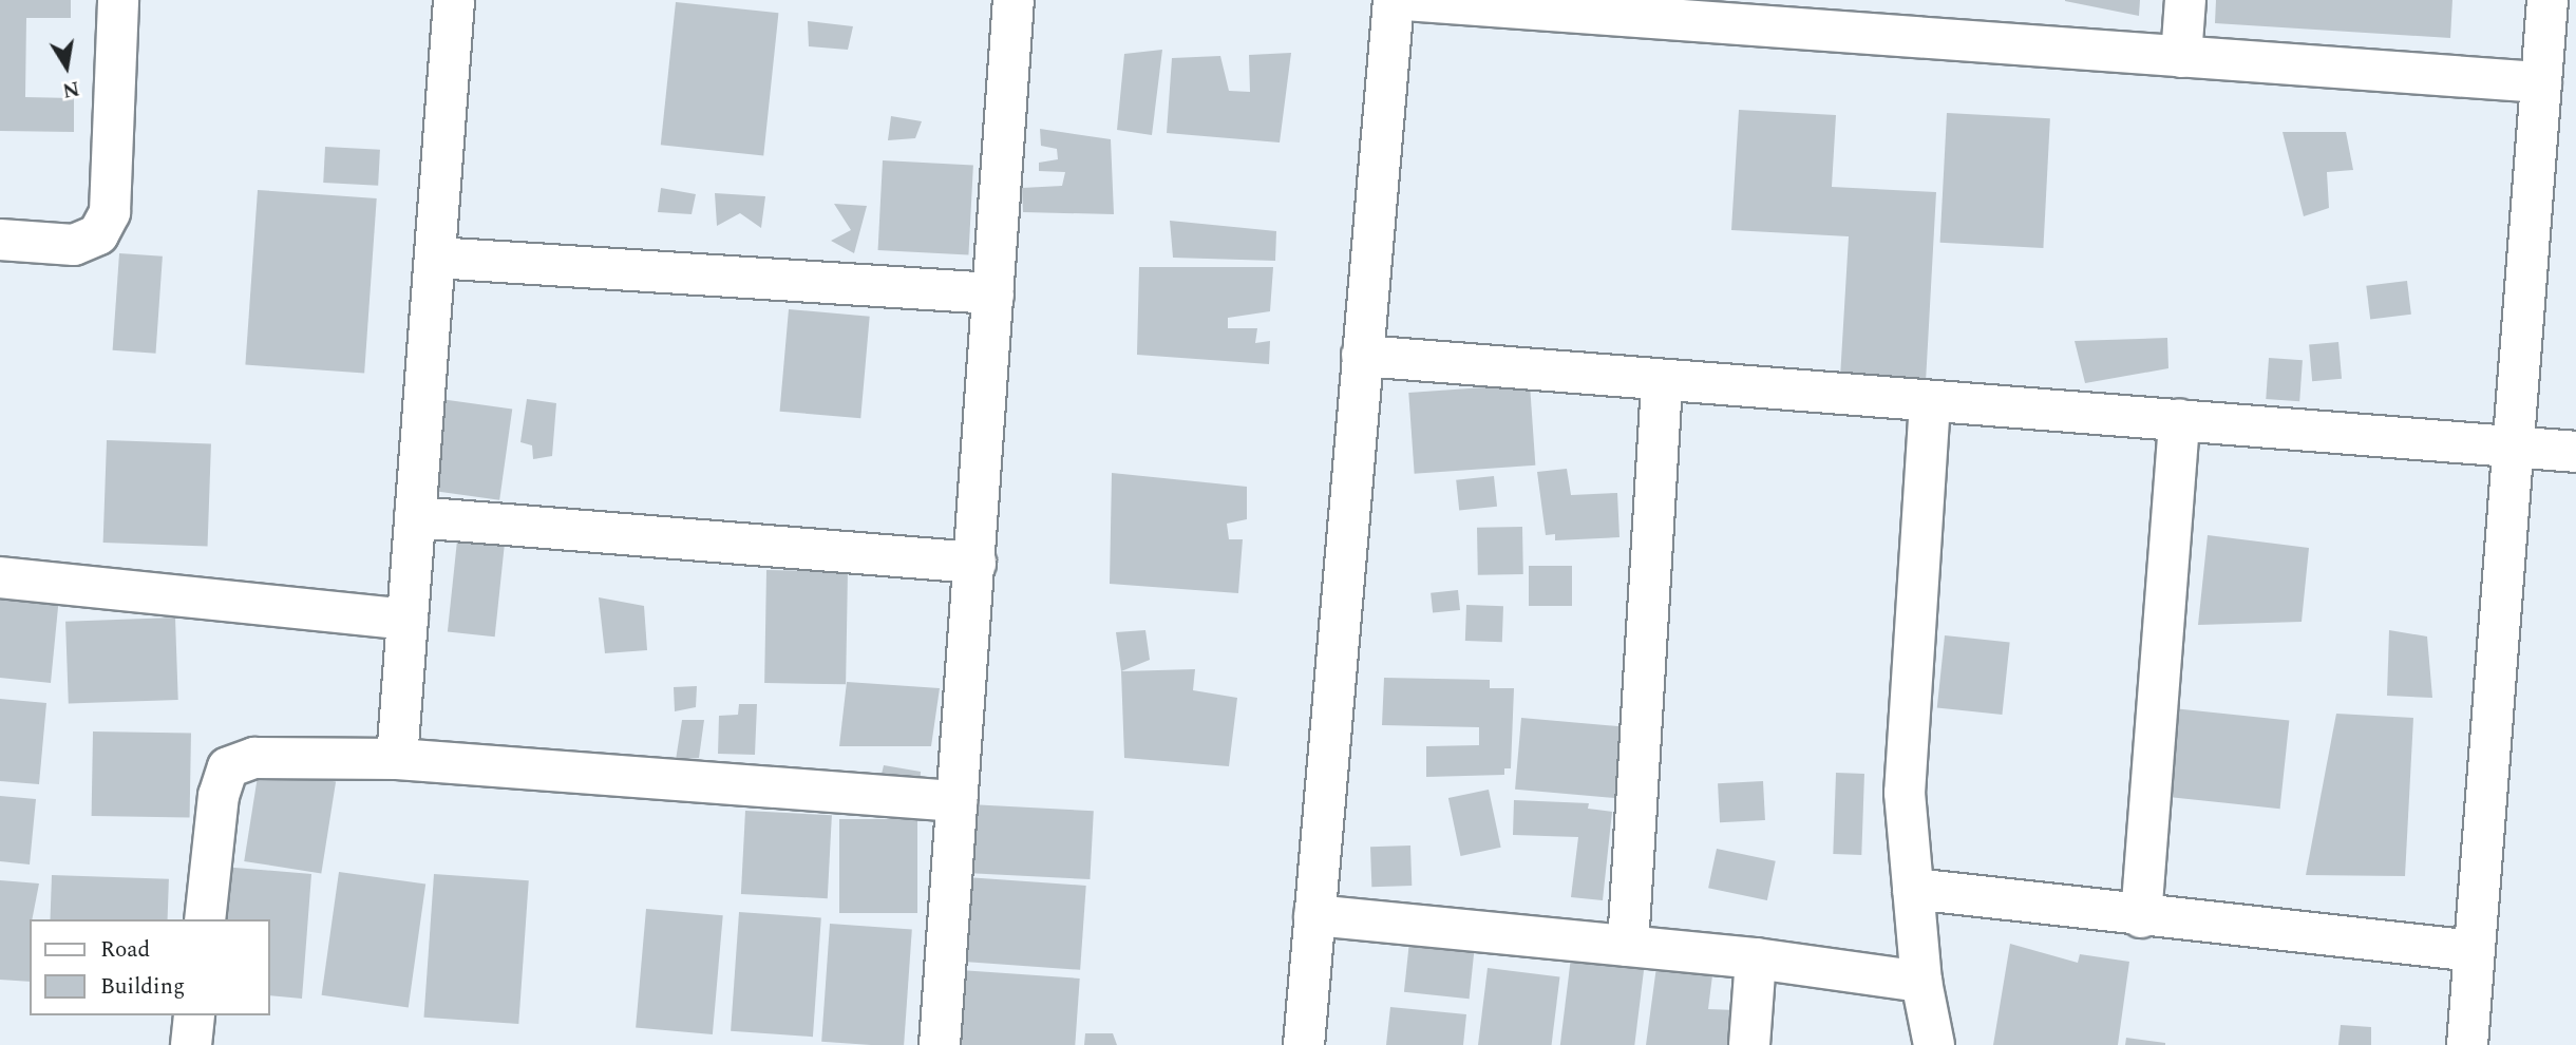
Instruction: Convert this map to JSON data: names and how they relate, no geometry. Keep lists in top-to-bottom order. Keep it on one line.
{"legend":["Road","Building"],"north":"bottom"}
